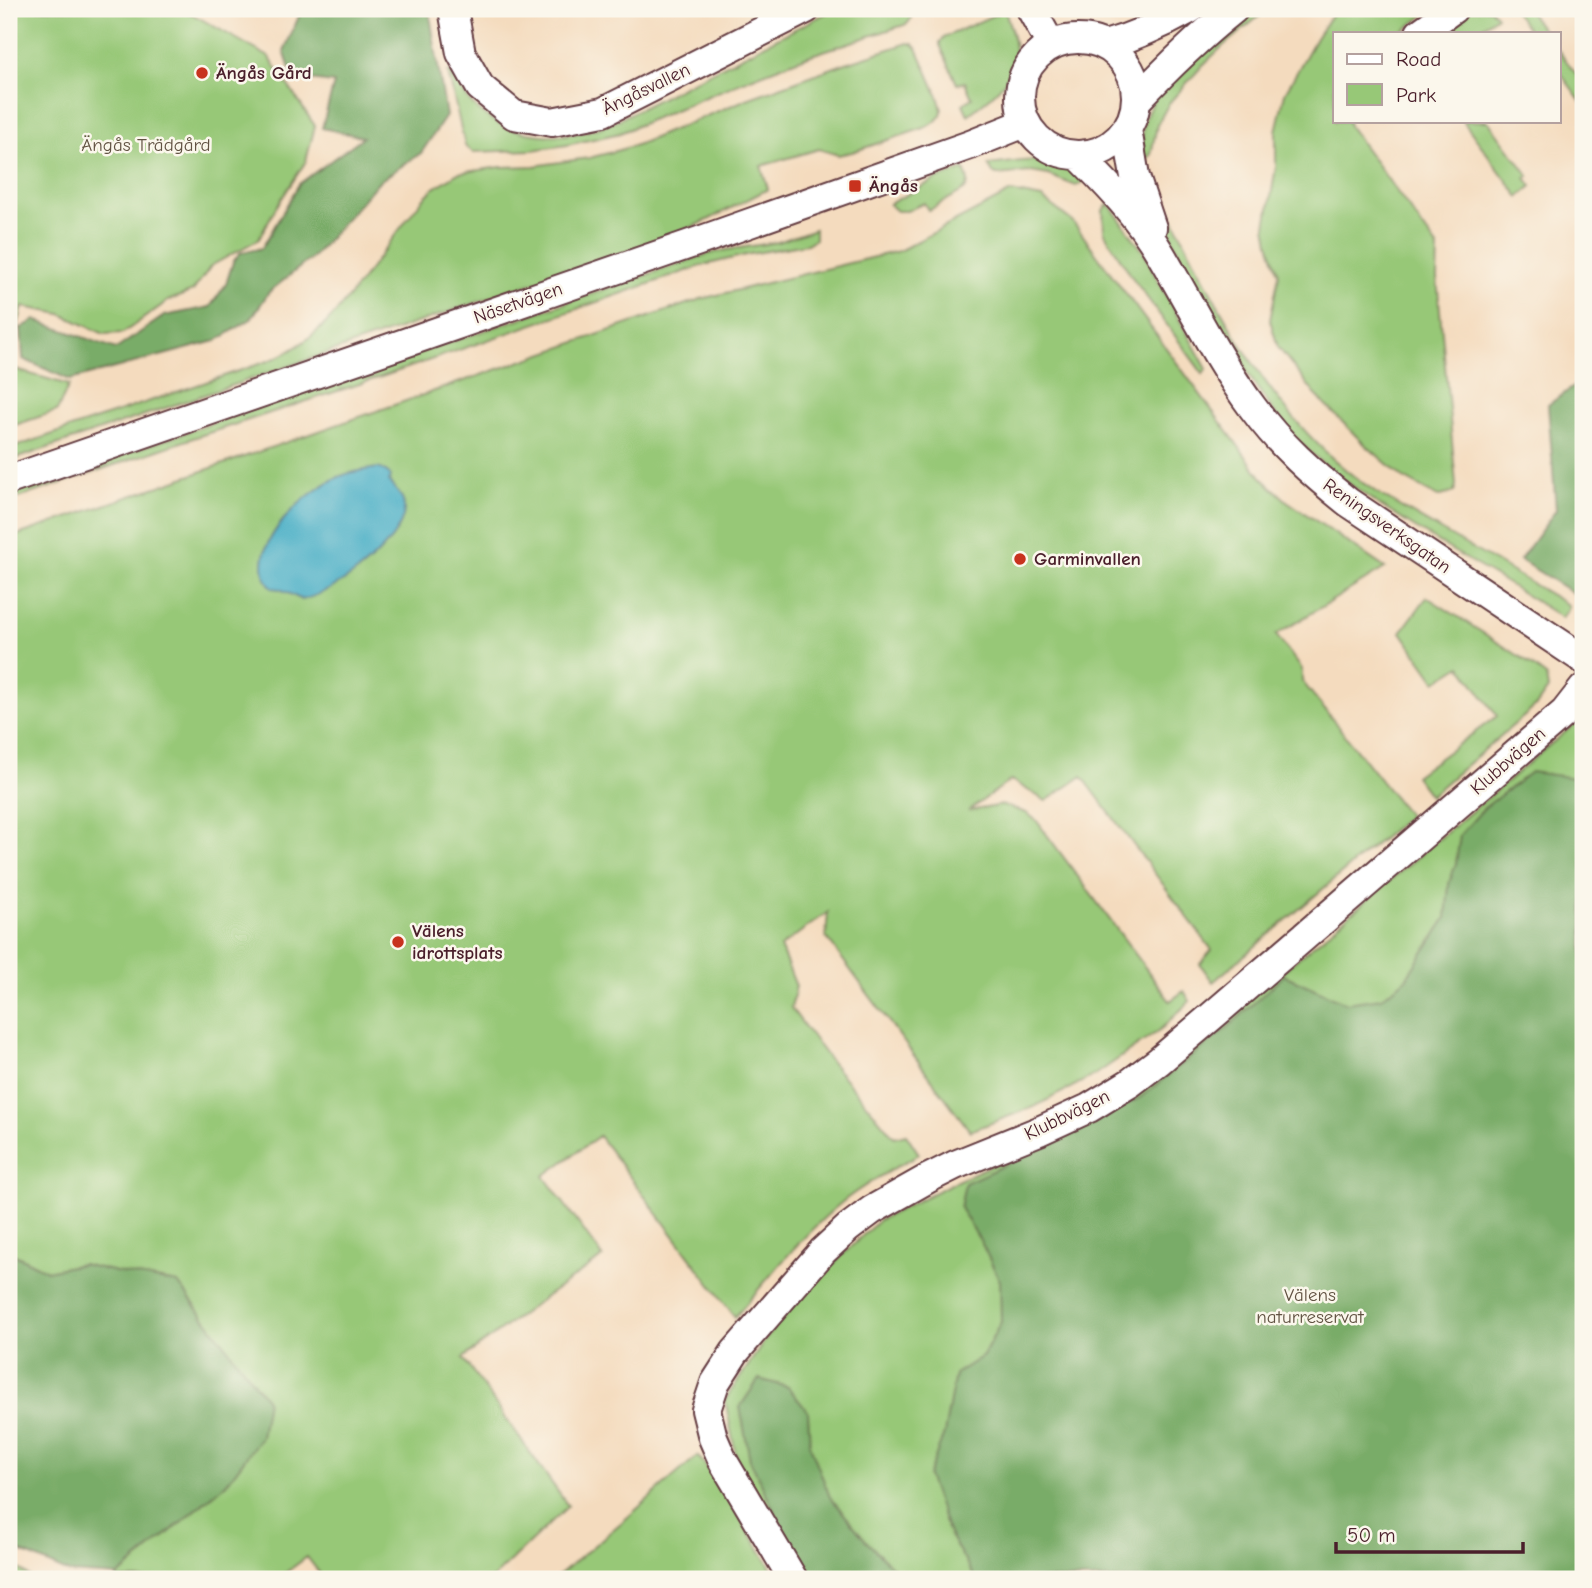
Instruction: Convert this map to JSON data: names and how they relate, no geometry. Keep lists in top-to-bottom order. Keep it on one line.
{"streets":{"street":["Ängåsvallen","Näsetvägen","Reningsverksgatan","Klubbvägen"]},"crossings":[["Näsetvägen","Reningsverksgatan"]],"parks":["Ängås Trädgård","Välens naturreservat"],"places":{"other":["Ängås Gård","Garminvallen","Välens idrottsplats"],"transit":["Ängås"]},"legend":["Road","Park"],"scale_bar":"50 m"}
